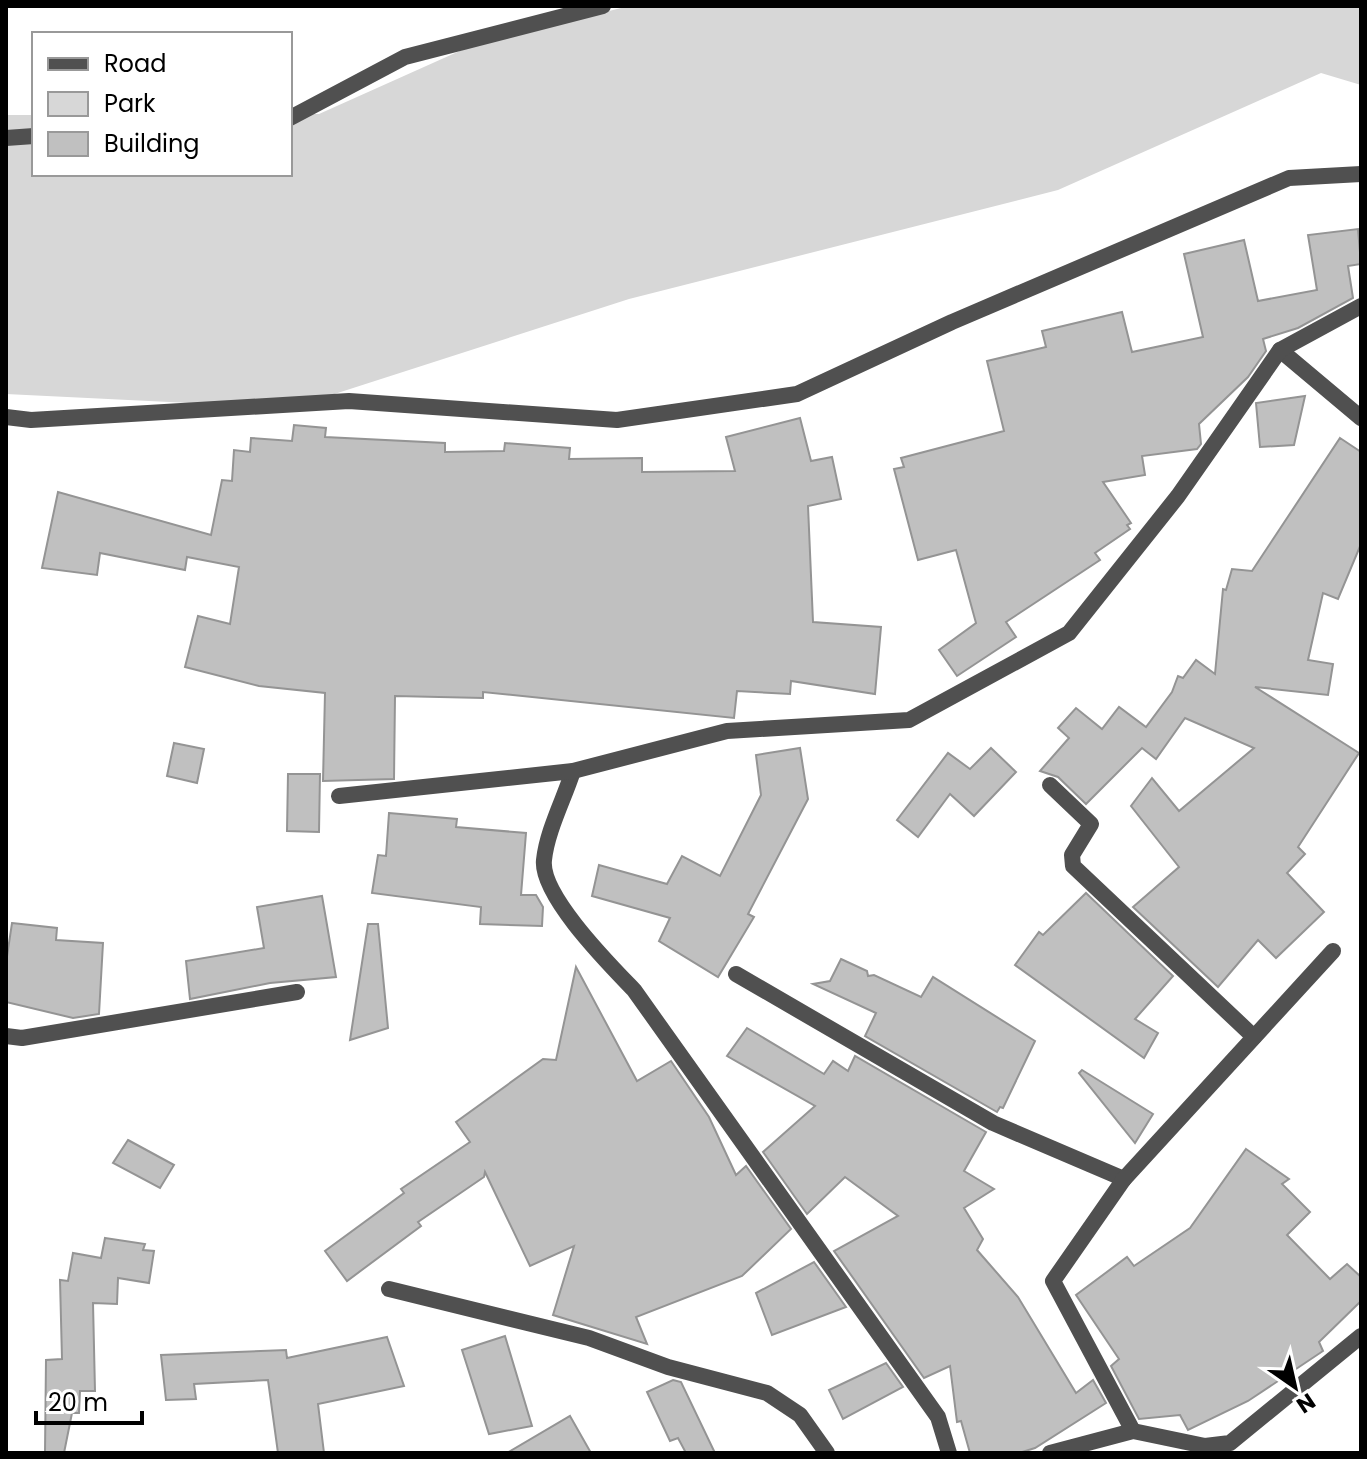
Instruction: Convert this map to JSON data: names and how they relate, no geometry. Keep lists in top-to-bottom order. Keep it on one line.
{"legend":["Road","Park","Building"],"scale_bar":"20 m","north":"bottom right"}
